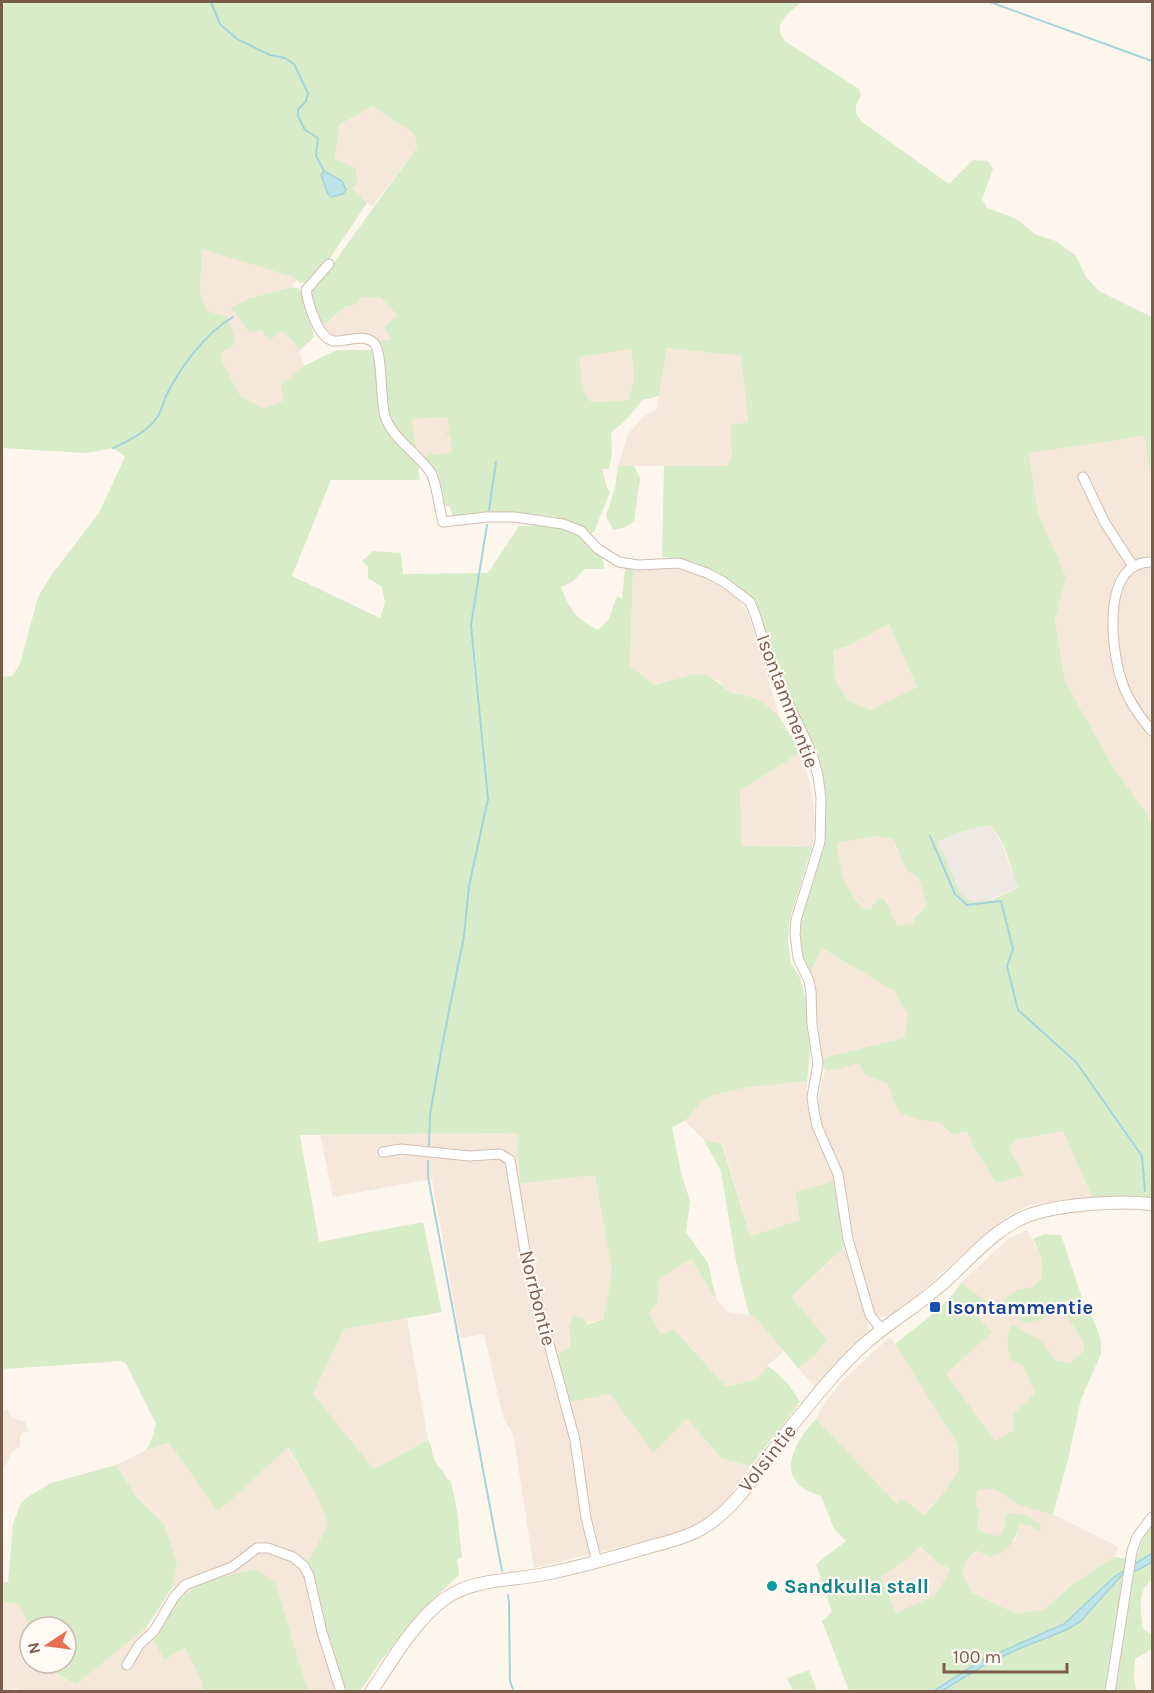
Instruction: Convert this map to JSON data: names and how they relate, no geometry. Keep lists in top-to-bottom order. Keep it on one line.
{"streets":{"street":["Isontammentie","Norrbontie","Volsintie"]},"crossings":[["Isontammentie","Volsintie"],["Norrbontie","Volsintie"]],"places":{"transit":["Isontammentie"],"other":["Sandkulla stall"]},"scale_bar":"100 m","north":"left"}
